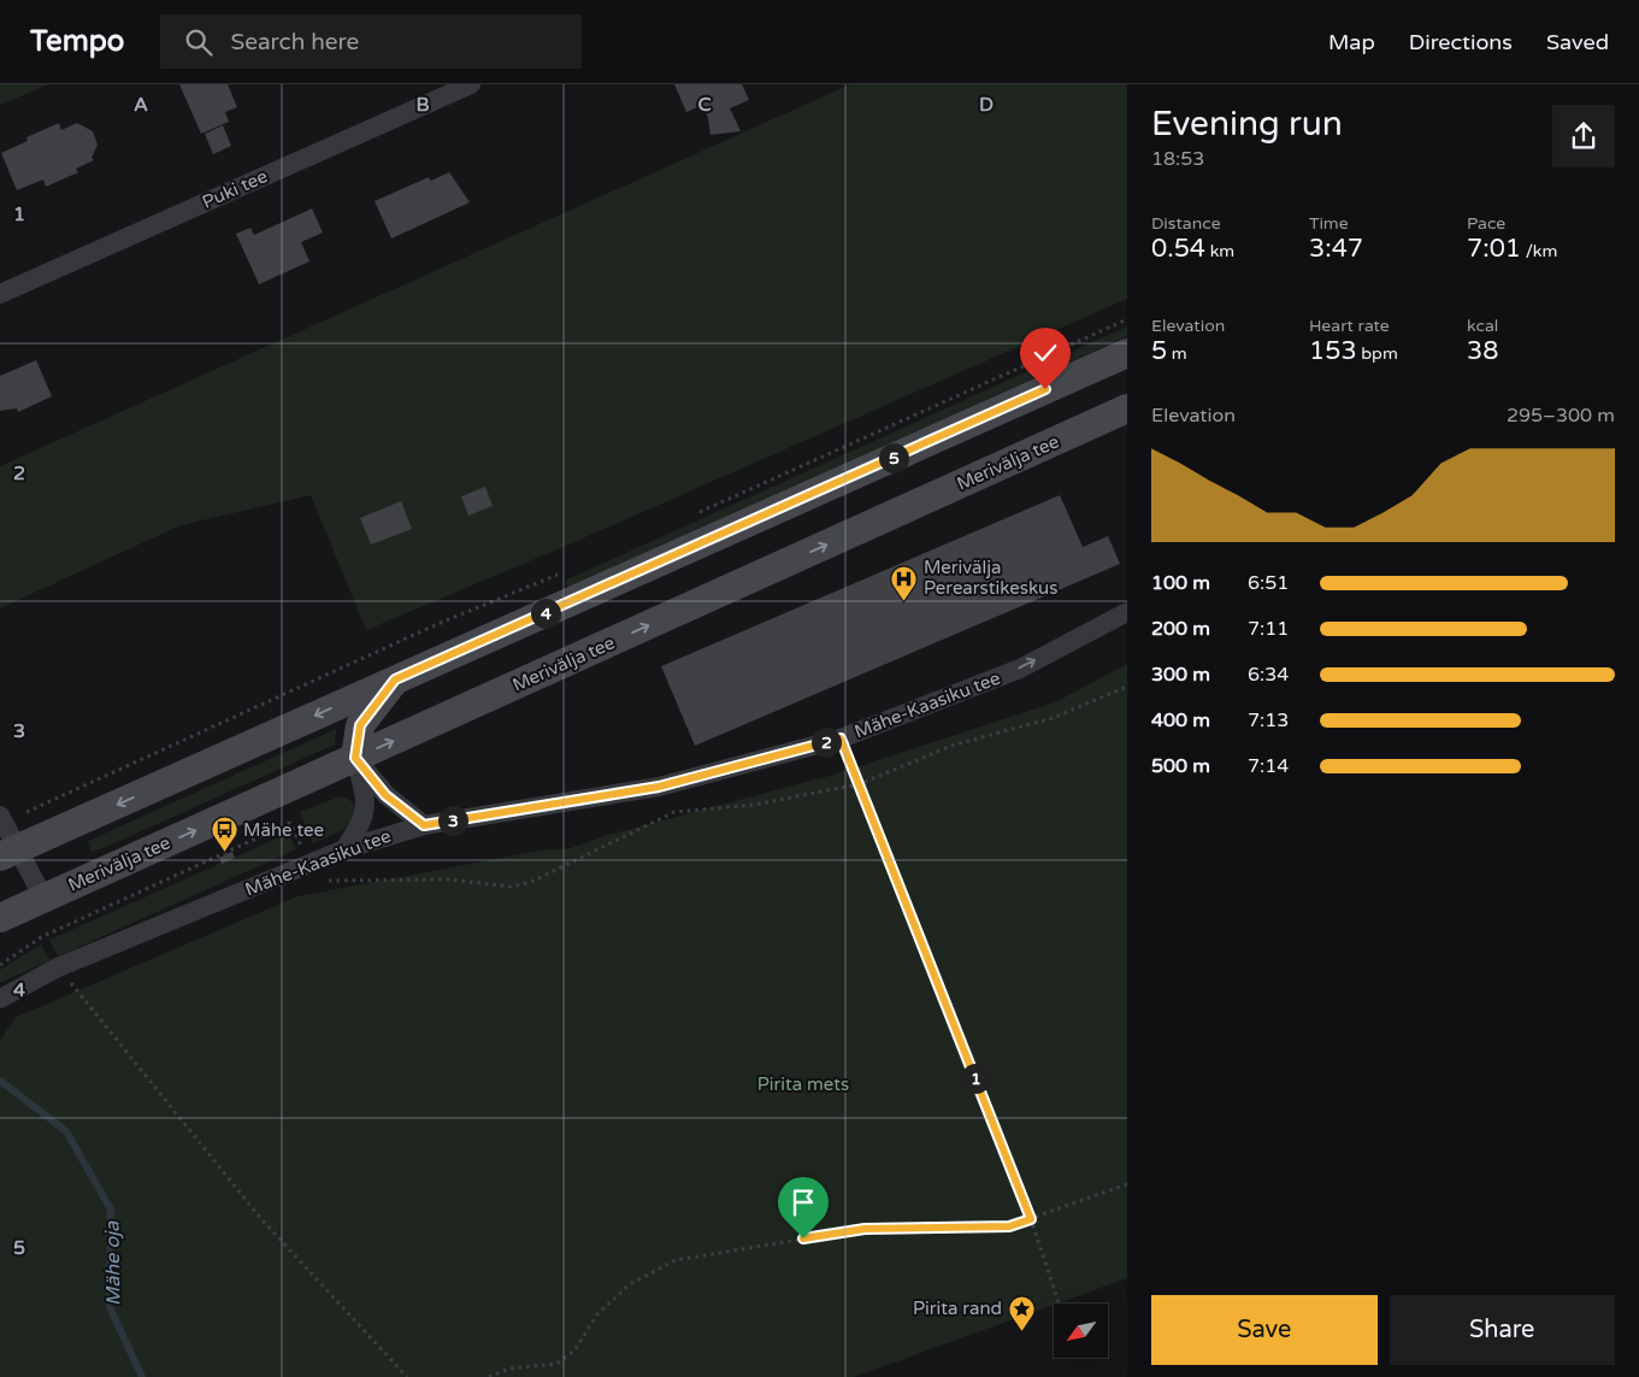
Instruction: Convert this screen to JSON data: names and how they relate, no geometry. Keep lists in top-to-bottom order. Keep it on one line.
{"streets":{"main road":["Merivälja tee"],"street":["Puki tee","Mähe-Kaasiku tee"]},"water":["Mähe oja"],"parks":["Pirita mets"],"places":{"hospital":["Merivälja Perearstikeskus"],"bus stop":["Mähe tee"],"place":["Pirita rand"]},"north":"bottom left","page":{"header":"Tempo","search":"Search here","nav":["Map","Directions","Saved"],"heading":["Evening run","18:53"],"stats":[["Distance","0.54 km"],["Time","3:47"],["Pace","7:01 /km"],["Elevation","5 m"],["Heart rate","153 bpm"],["kcal","38"]],"chart":["Elevation","295–300 m"],"pins":["5","4","2","3","1"],"list":[{"name":"100 m","note":"6:51"},{"name":"200 m","note":"7:11"},{"name":"300 m","note":"6:34"},{"name":"400 m","note":"7:13"},{"name":"500 m","note":"7:14"}],"buttons":["Save","Share"]},"grid":{"columns":["A","B","C","D"],"rows":["1","2","3","4","5"]}}
